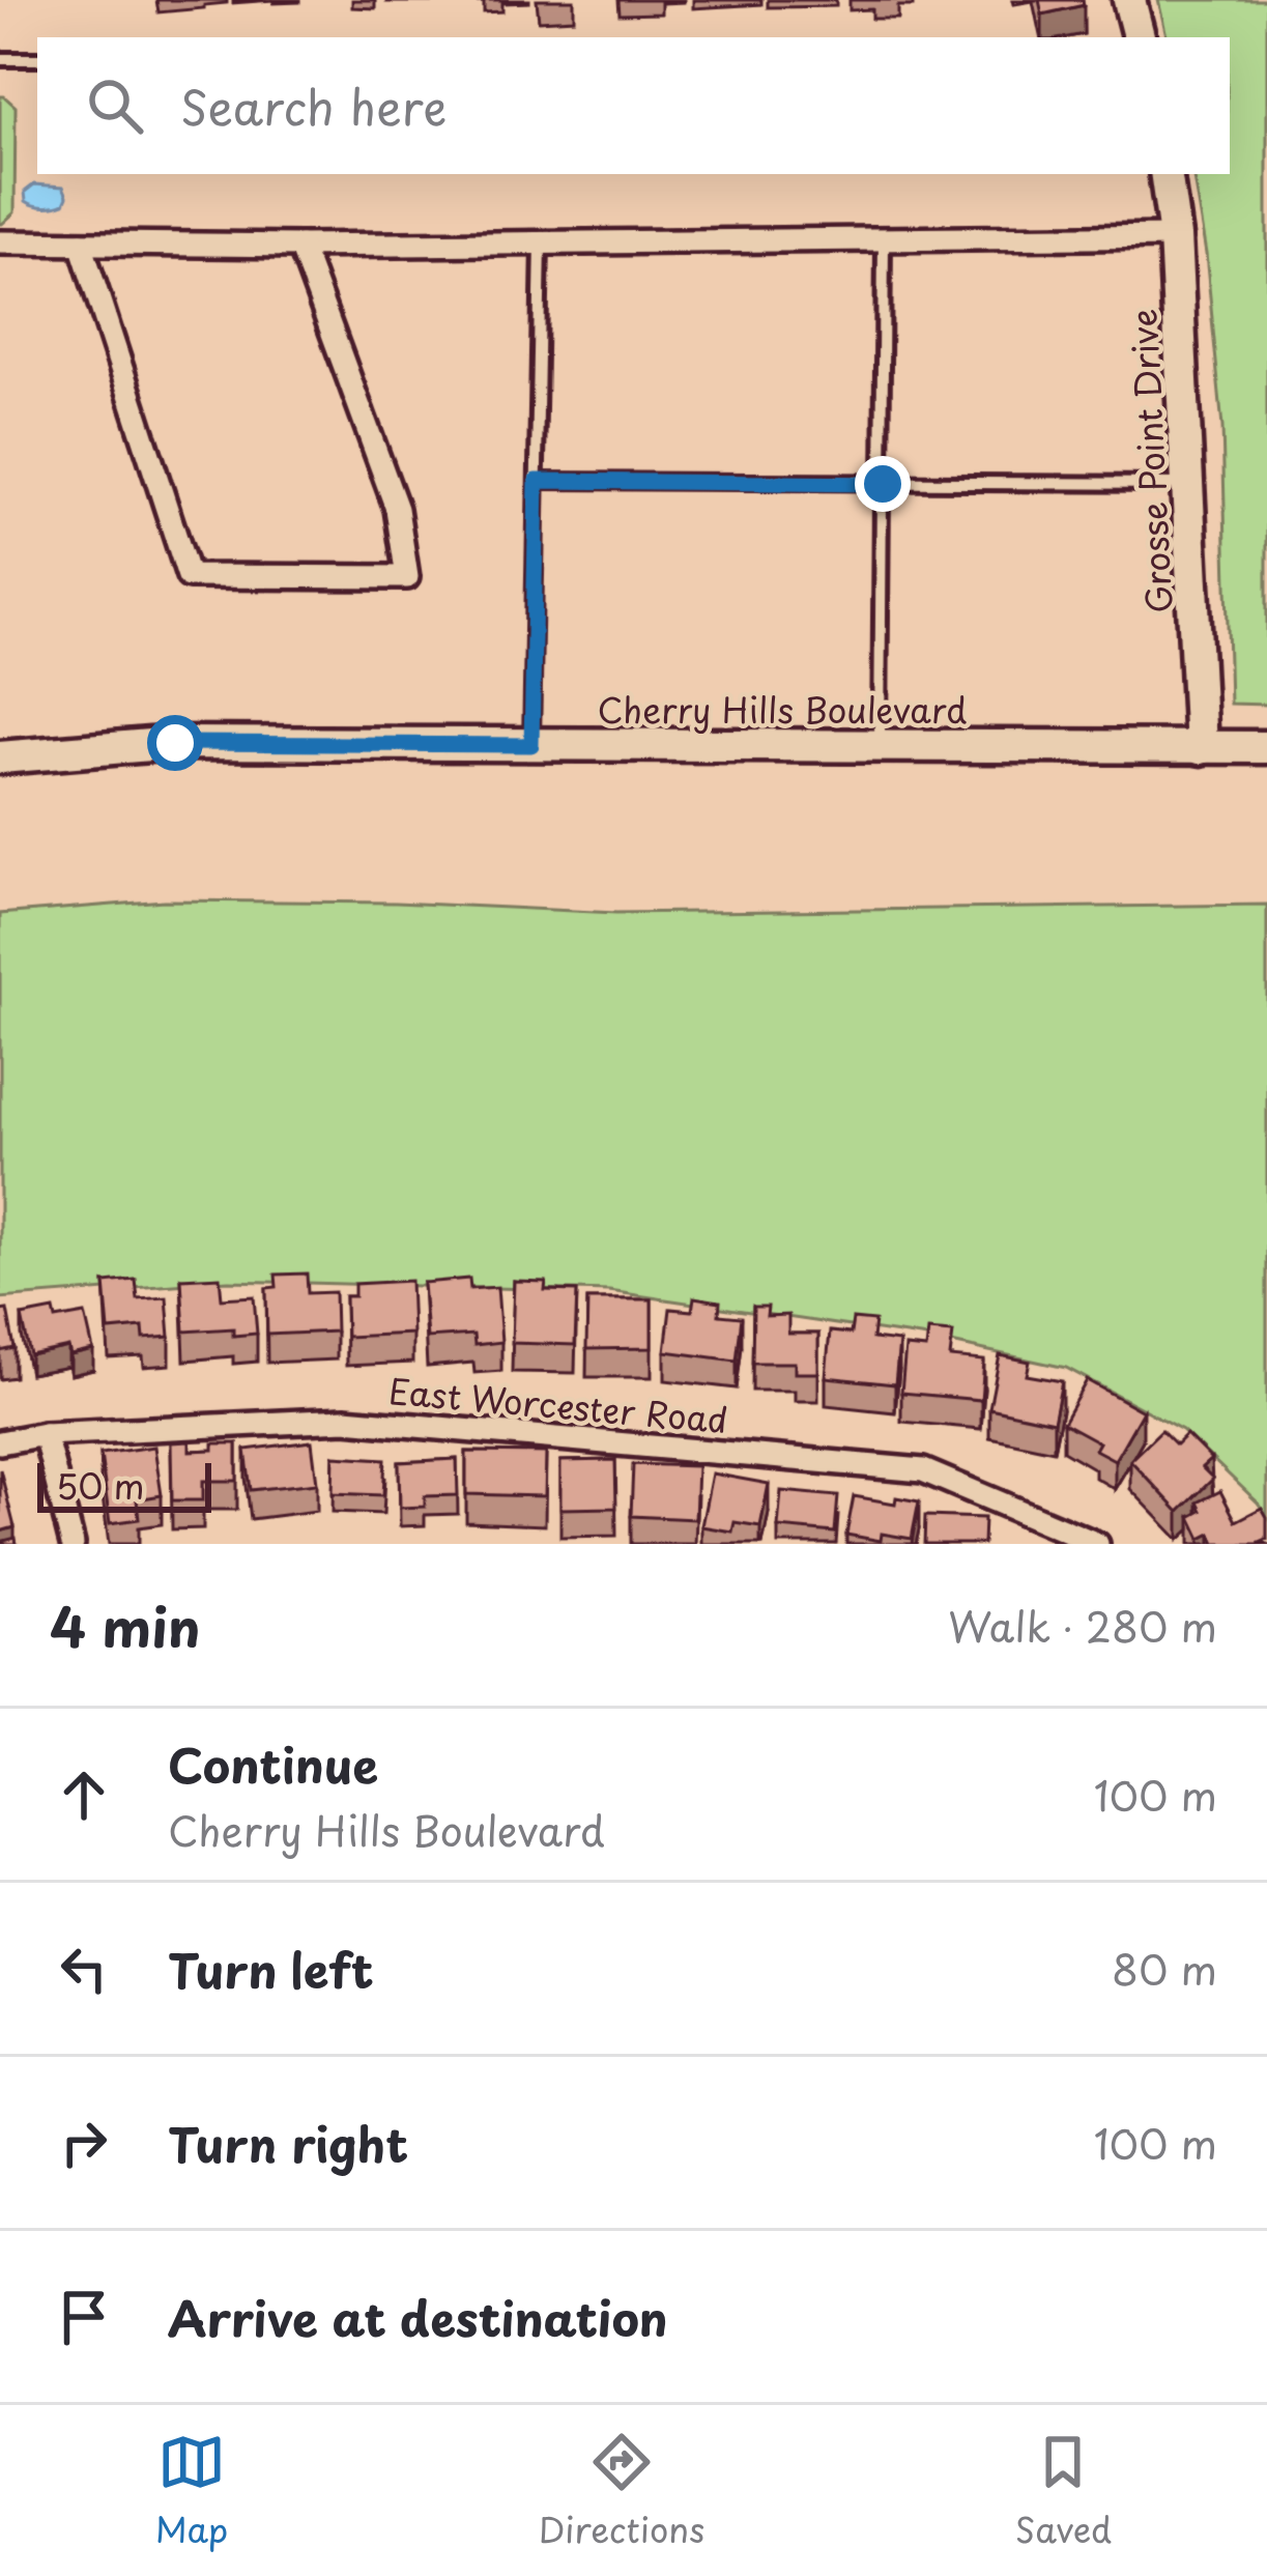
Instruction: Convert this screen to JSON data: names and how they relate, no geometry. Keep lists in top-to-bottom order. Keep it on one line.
{"streets":{"street":["Grosse Point Drive","Cherry Hills Boulevard","East Worcester Road"]},"crossings":[["Grosse Point Drive","Cherry Hills Boulevard"]],"scale_bar":"50 m","page":{"search":"Search here","scale":"50 m","heading":["4 min","Walk · 280 m"],"list":[["Continue","Cherry Hills Boulevard","100 m"],["Turn left","80 m"],["Turn right","100 m"],"Arrive at destination"],"nav":["Map","Directions","Saved"]}}
